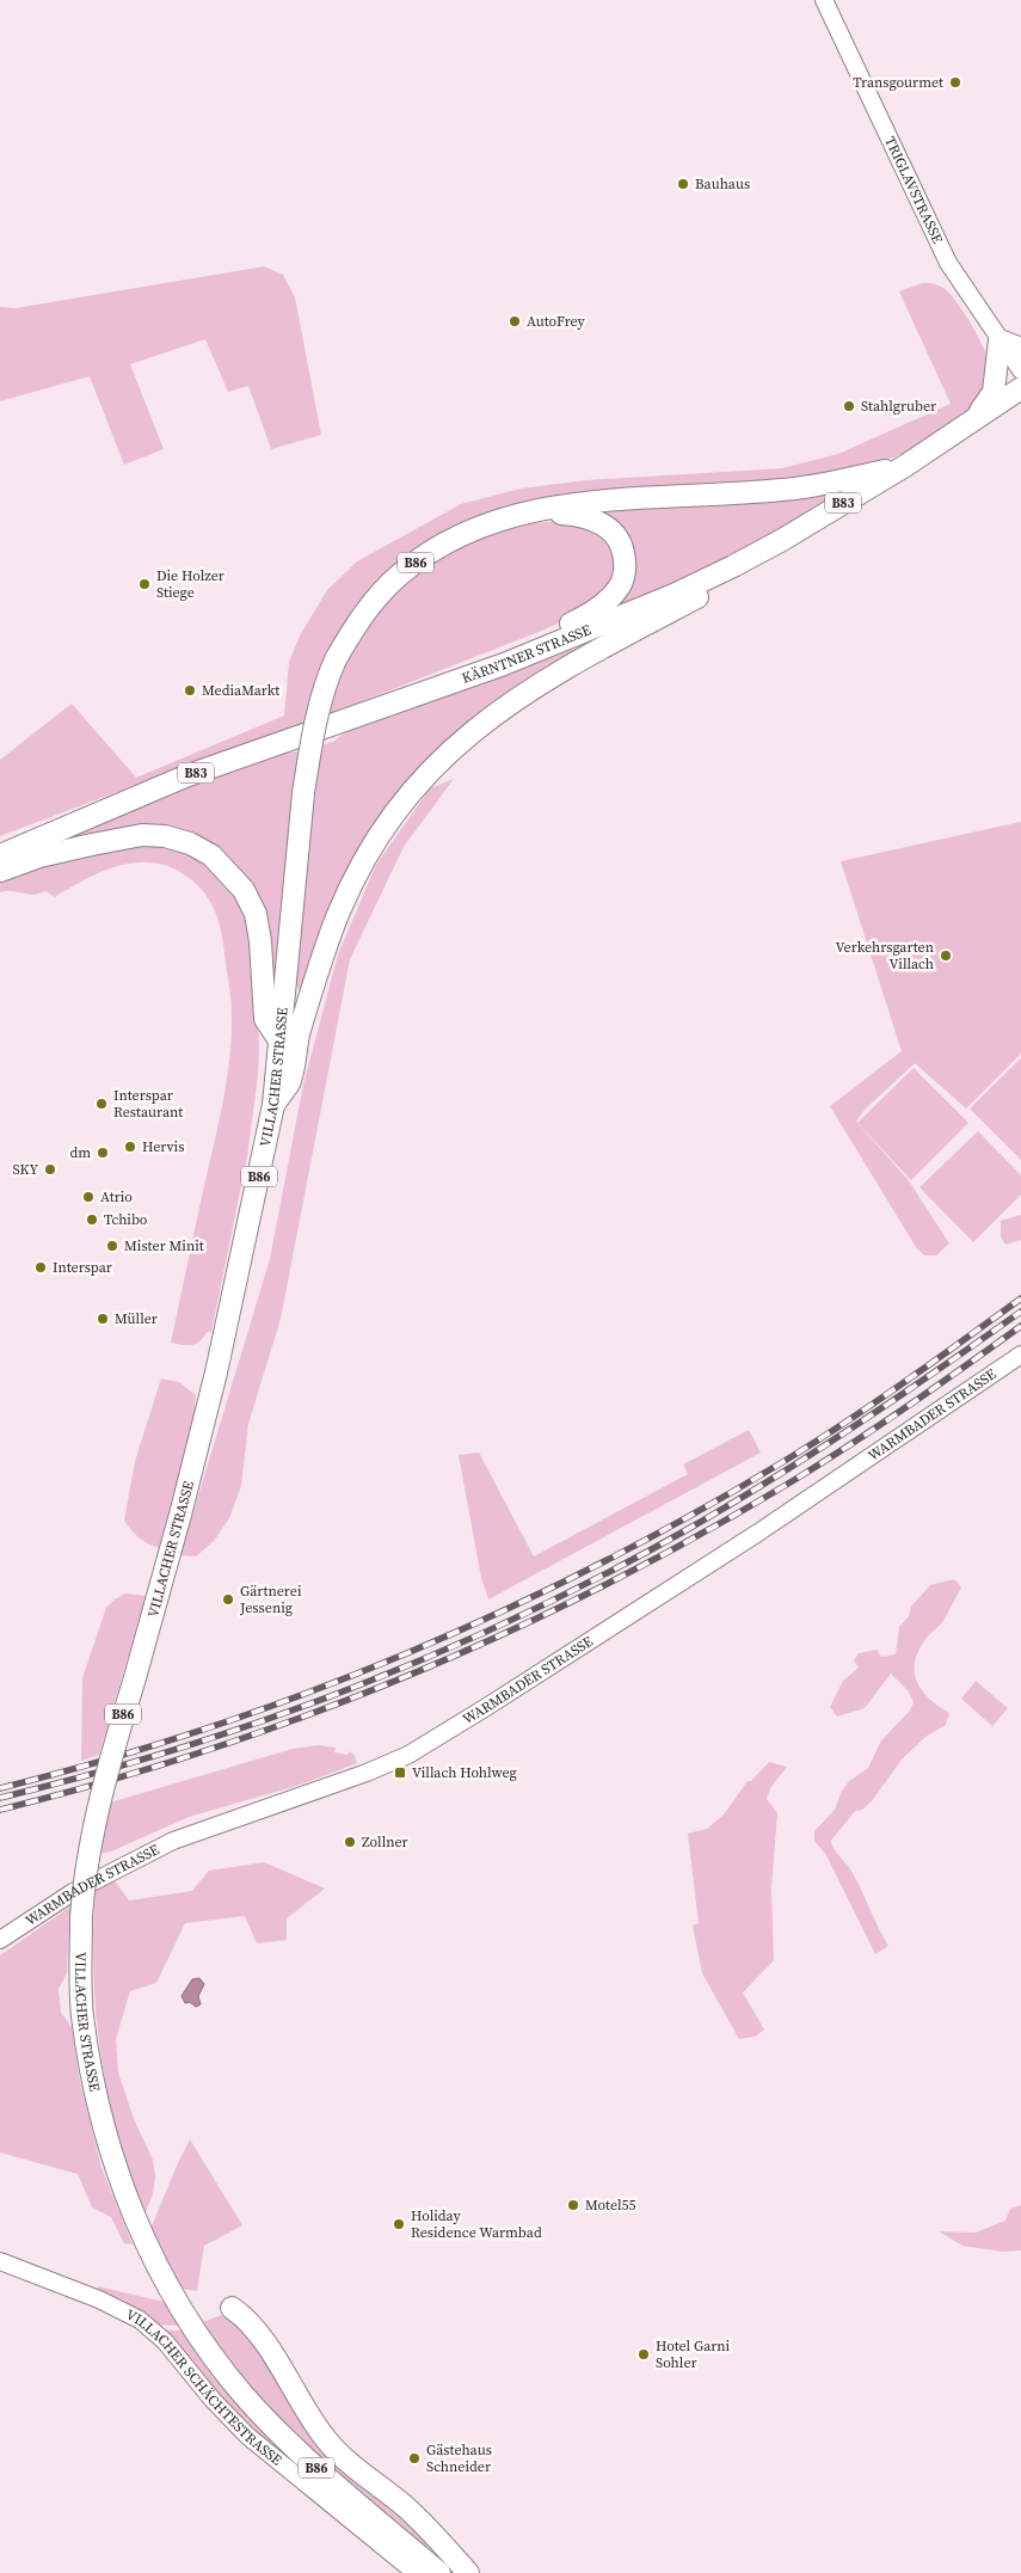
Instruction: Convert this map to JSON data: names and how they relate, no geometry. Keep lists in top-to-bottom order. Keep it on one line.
{"streets":{"main road":["B83","B86","KÄRNTNER STRASSE","VILLACHER STRASSE"],"street":["TRIGLAVSTRASSE","WARMBADER STRASSE","VILLACHER SCHÄCHTESTRASSE"]},"crossings":[["KÄRNTNER STRASSE","VILLACHER STRASSE"]],"places":{"other":["Transgourmet","Bauhaus","AutoFrey","Stahlgruber","Die Holzer Stiege","MediaMarkt","Verkehrsgarten Villach","Interspar Restaurant","Hervis","dm","SKY","Atrio","Tchibo","Mister Minit","Interspar","Müller","Gärtnerei Jessenig","Zollner","Motel55","Holiday Residence Warmbad","Hotel Garni Sohler","Gästehaus Schneider"],"transit":["Villach Hohlweg"]}}
